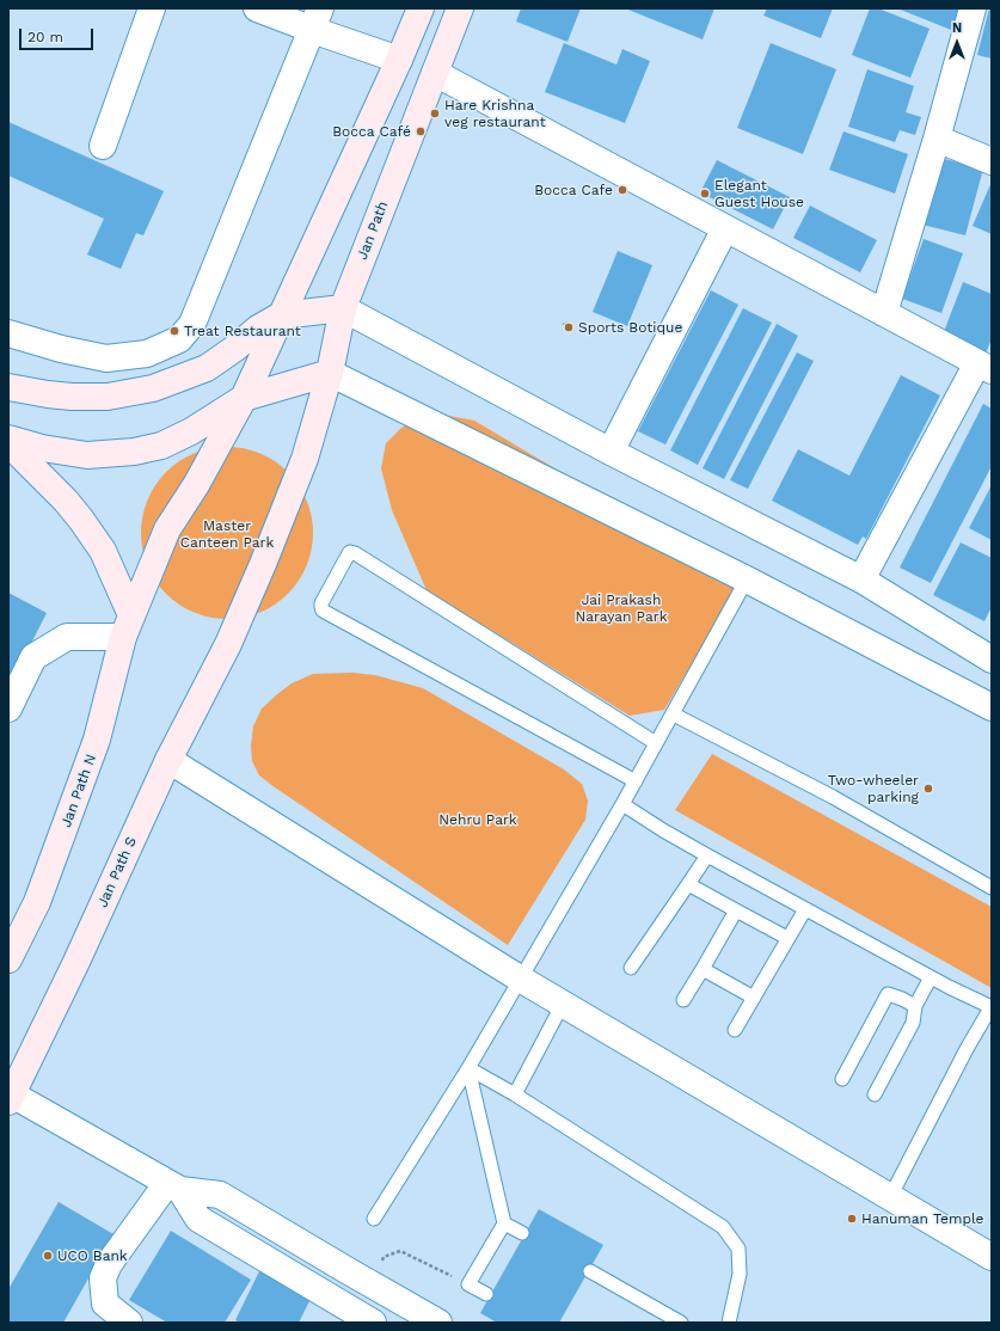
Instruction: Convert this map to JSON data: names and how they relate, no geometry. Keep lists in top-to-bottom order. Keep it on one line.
{"streets":{"main road":["Jan Path","Jan Path N","Jan Path S"]},"crossings":[["Jan Path","Jan Path S"]],"parks":["Master Canteen Park","Jai Prakash Narayan Park","Nehru Park"],"places":["Hare Krishna veg restaurant","Bocca Café","Bocca Cafe","Elegant Guest House","Sports Botique","Treat Restaurant","Two-wheeler parking","Hanuman Temple","UCO Bank"],"scale_bar":"20 m","north":"top"}
